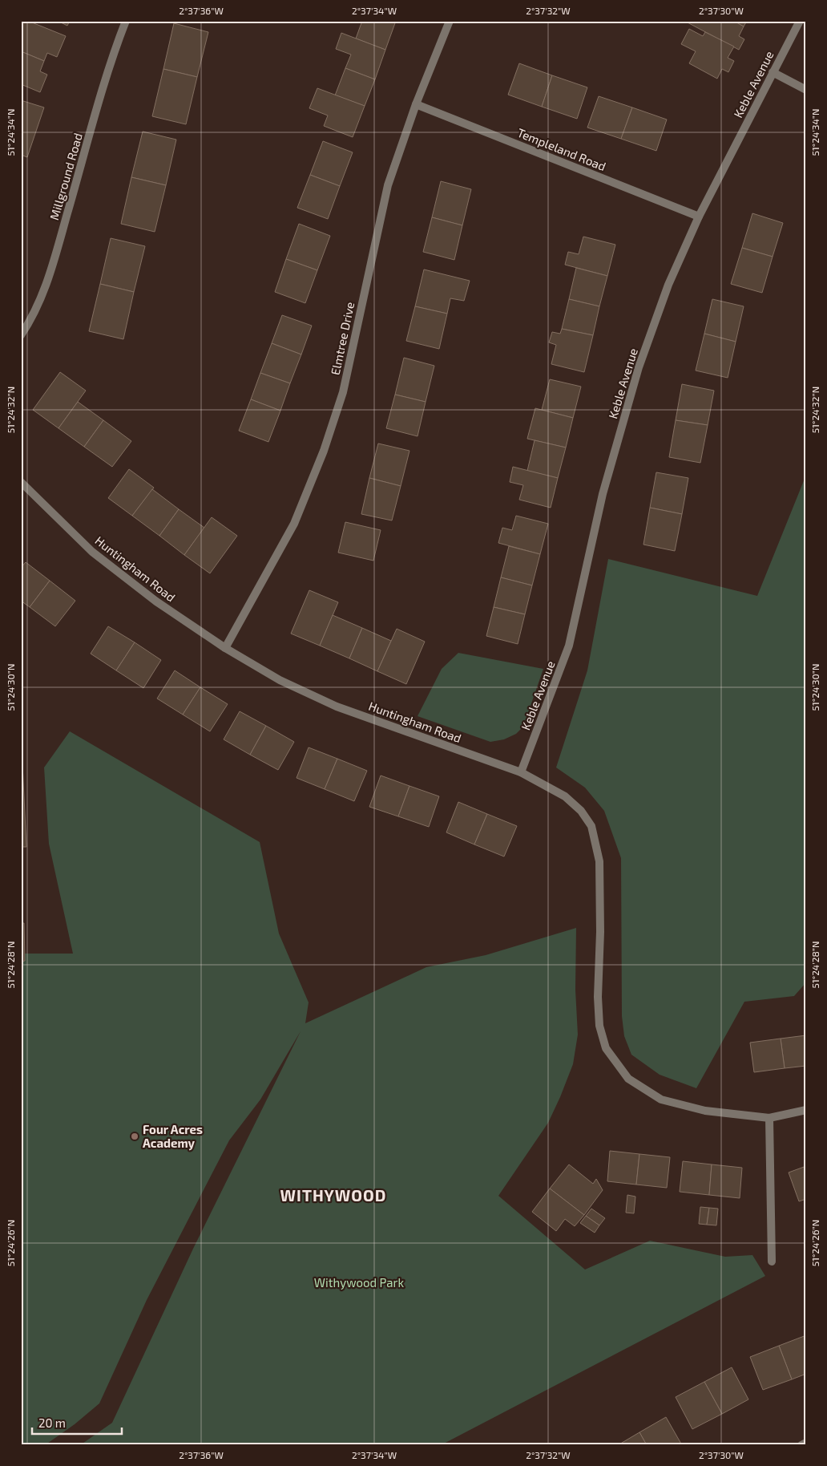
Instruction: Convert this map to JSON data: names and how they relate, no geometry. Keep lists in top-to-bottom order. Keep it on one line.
{"streets":{"street":["Keble Avenue","Templeland Road","Millground Road","Elmtree Drive","Huntingham Road"]},"crossings":[["Keble Avenue","Templeland Road"],["Keble Avenue","Huntingham Road"],["Templeland Road","Elmtree Drive"],["Elmtree Drive","Huntingham Road"]],"districts":["WITHYWOOD"],"parks":["Withywood Park"],"places":["Four Acres Academy"],"scale_bar":"20 m","coordinates":["2°37'36\"W","2°37'34\"W","2°37'32\"W","2°37'30\"W","51°24'34\"N","51°24'32\"N","51°24'30\"N","51°24'28\"N","51°24'26\"N"]}
